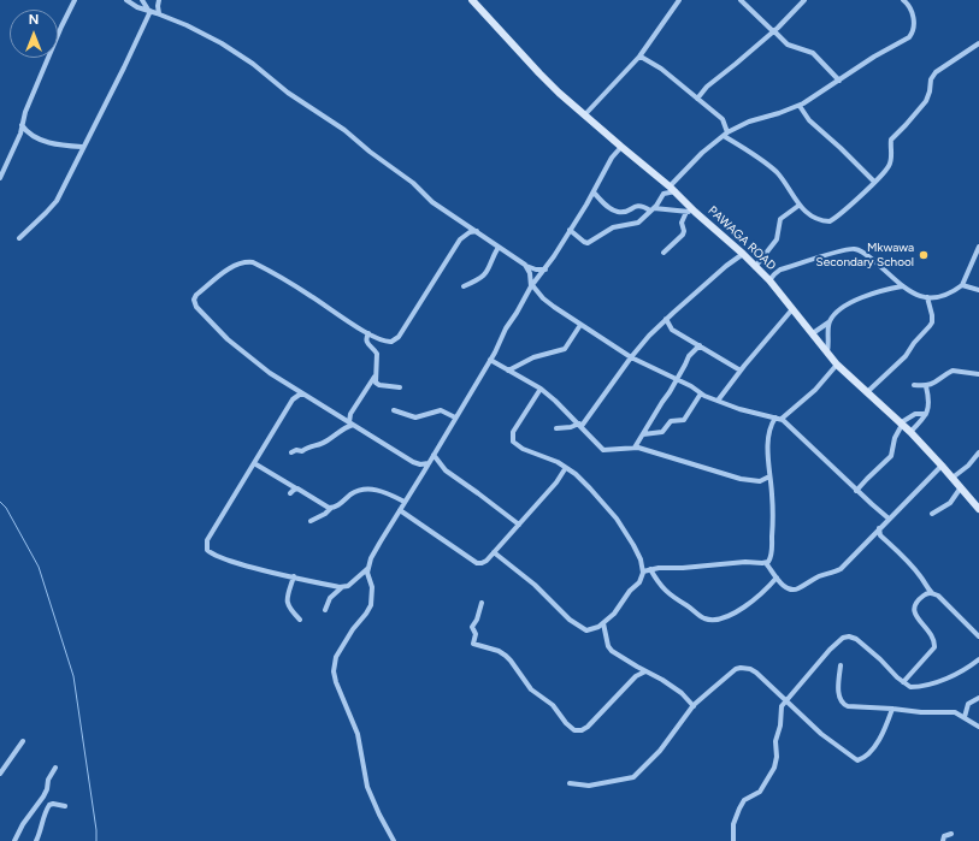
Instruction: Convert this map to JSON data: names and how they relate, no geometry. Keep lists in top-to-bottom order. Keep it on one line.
{"streets":{"main road":["PAWAGA ROAD"]},"places":["Mkwawa Secondary School"],"north":"top"}
